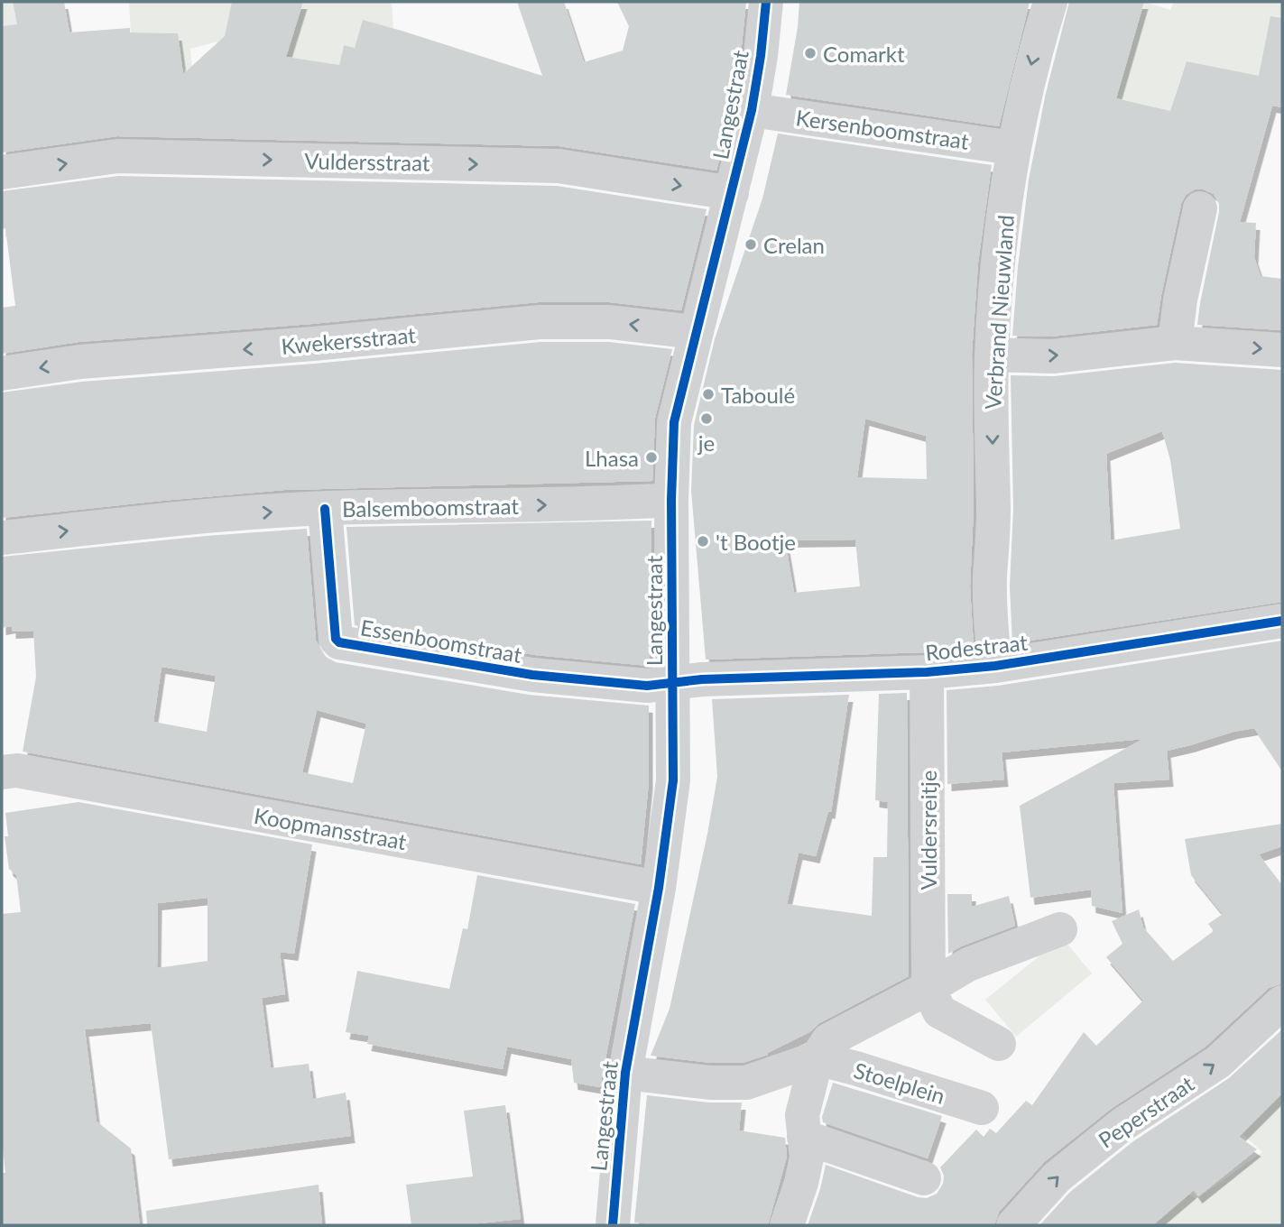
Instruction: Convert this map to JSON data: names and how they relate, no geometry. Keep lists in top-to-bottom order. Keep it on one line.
{"streets":{"street":["Langestraat","Kersenboomstraat","Vuldersstraat","Verbrand Nieuwland","Kwekersstraat","Balsemboomstraat","Essenboomstraat","Rodestraat","Koopmansstraat","Vuldersreitje","Stoelplein","Peperstraat"]},"crossings":[["Langestraat","Kersenboomstraat"],["Langestraat","Vuldersstraat"],["Langestraat","Kwekersstraat"],["Langestraat","Balsemboomstraat"],["Langestraat","Essenboomstraat"],["Langestraat","Rodestraat"],["Langestraat","Koopmansstraat"],["Kersenboomstraat","Verbrand Nieuwland"],["Verbrand Nieuwland","Rodestraat"],["Balsemboomstraat","Essenboomstraat"],["Essenboomstraat","Rodestraat"],["Rodestraat","Vuldersreitje"]],"one_way":["Vuldersstraat","Verbrand Nieuwland","Kwekersstraat","Balsemboomstraat"],"places":["Comarkt","Crelan","Taboulé","je","Lhasa","'t Bootje"]}
